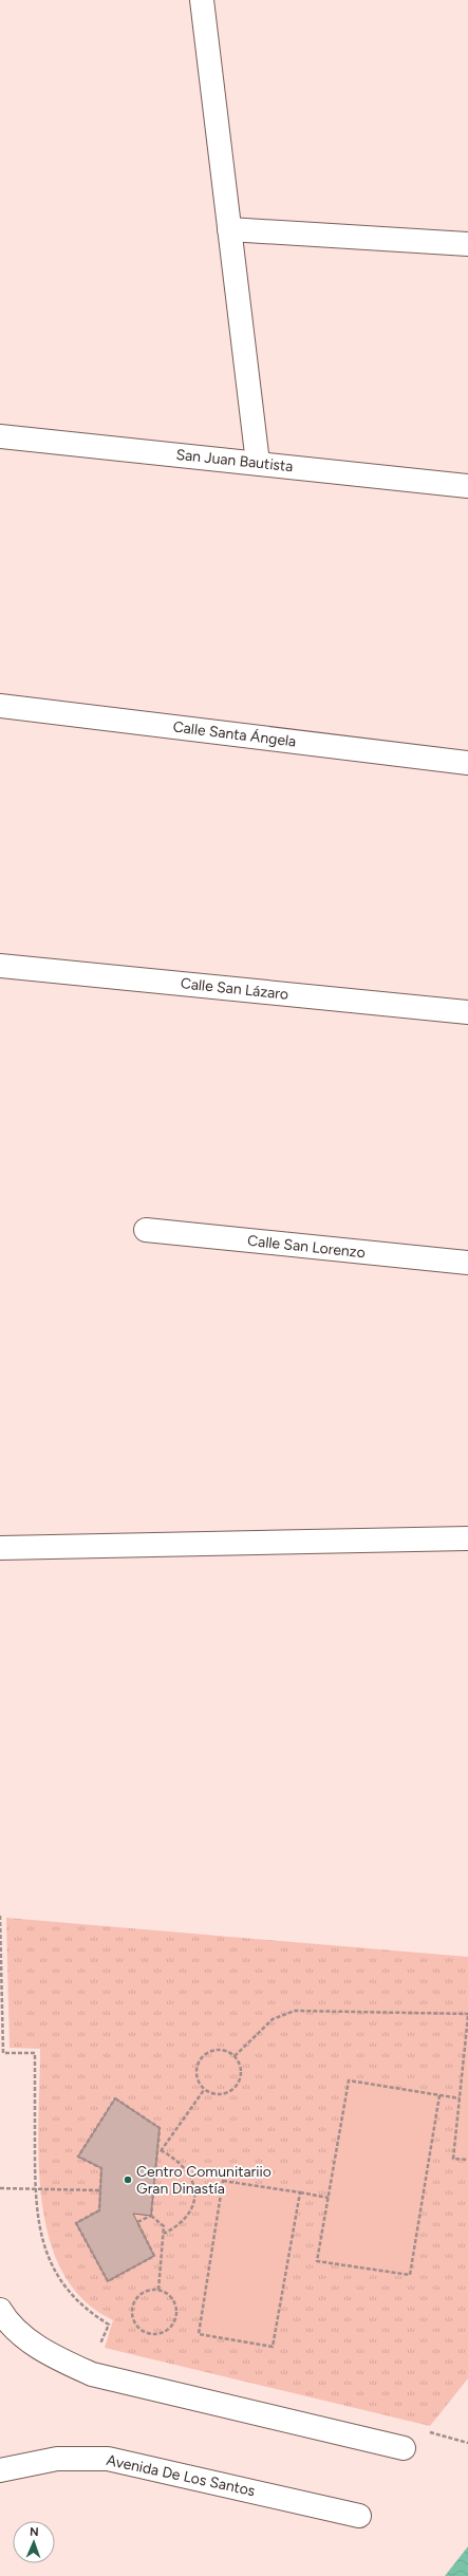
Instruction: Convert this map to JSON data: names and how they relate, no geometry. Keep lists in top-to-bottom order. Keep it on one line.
{"streets":{"street":["San Juan Bautista","Calle Santa Ángela","Calle San Lázaro","Calle San Lorenzo","Avenida De Los Santos"]},"places":["Centro Comunitariio Gran Dinastía"],"north":"top"}
